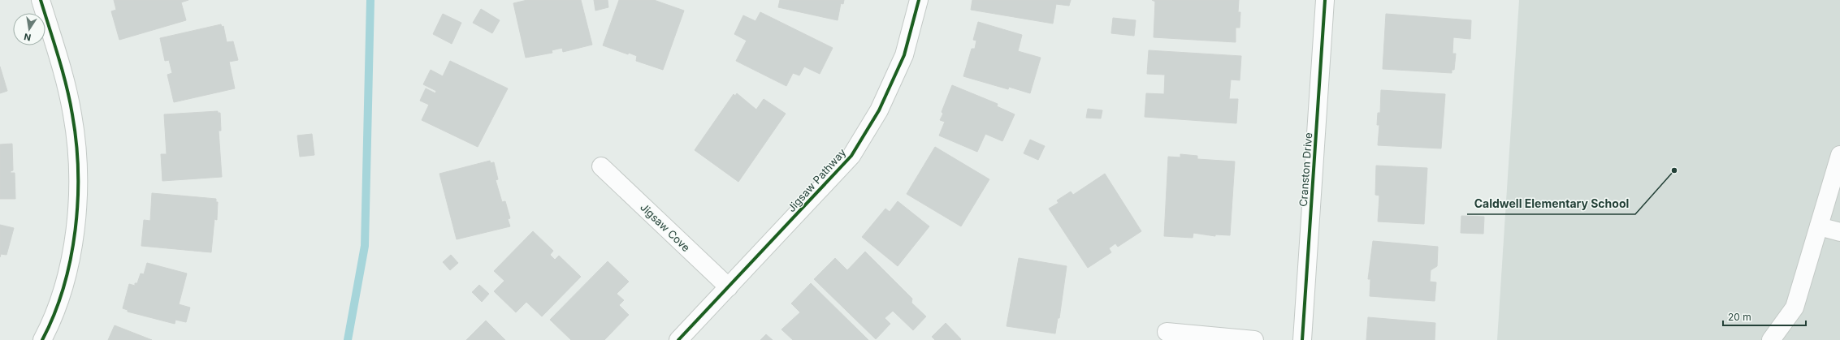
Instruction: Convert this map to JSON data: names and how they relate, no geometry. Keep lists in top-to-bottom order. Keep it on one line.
{"streets":{"street":["Cranston Drive","Jigsaw Pathway","Jigsaw Cove"]},"crossings":[["Jigsaw Pathway","Jigsaw Cove"]],"places":["Caldwell Elementary School"],"scale_bar":"20 m","north":"bottom"}
